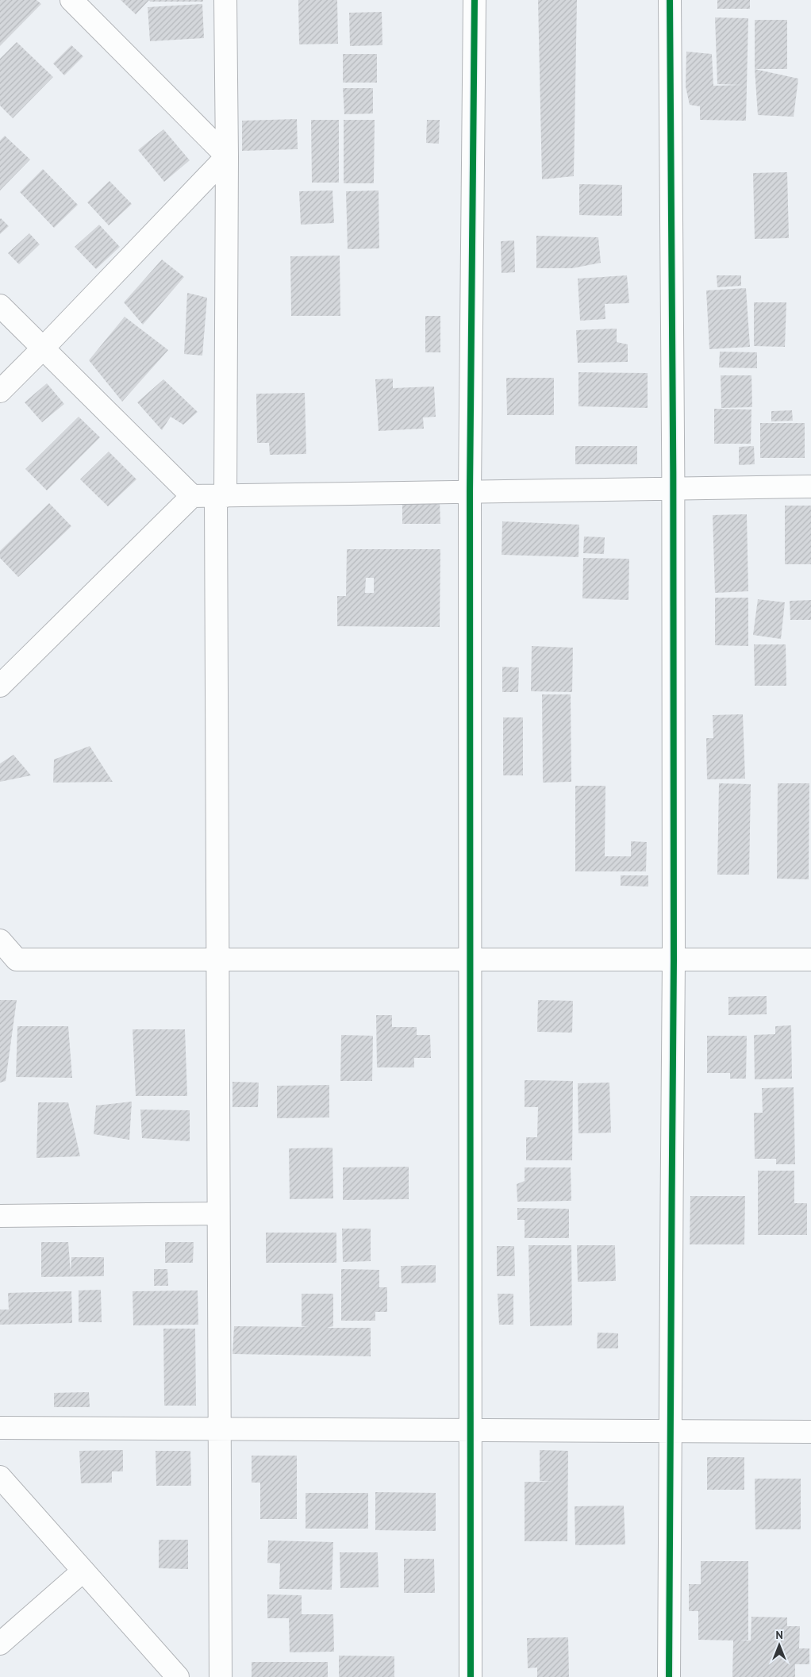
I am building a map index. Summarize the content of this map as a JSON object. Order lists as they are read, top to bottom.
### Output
{
  "north": "top"
}
